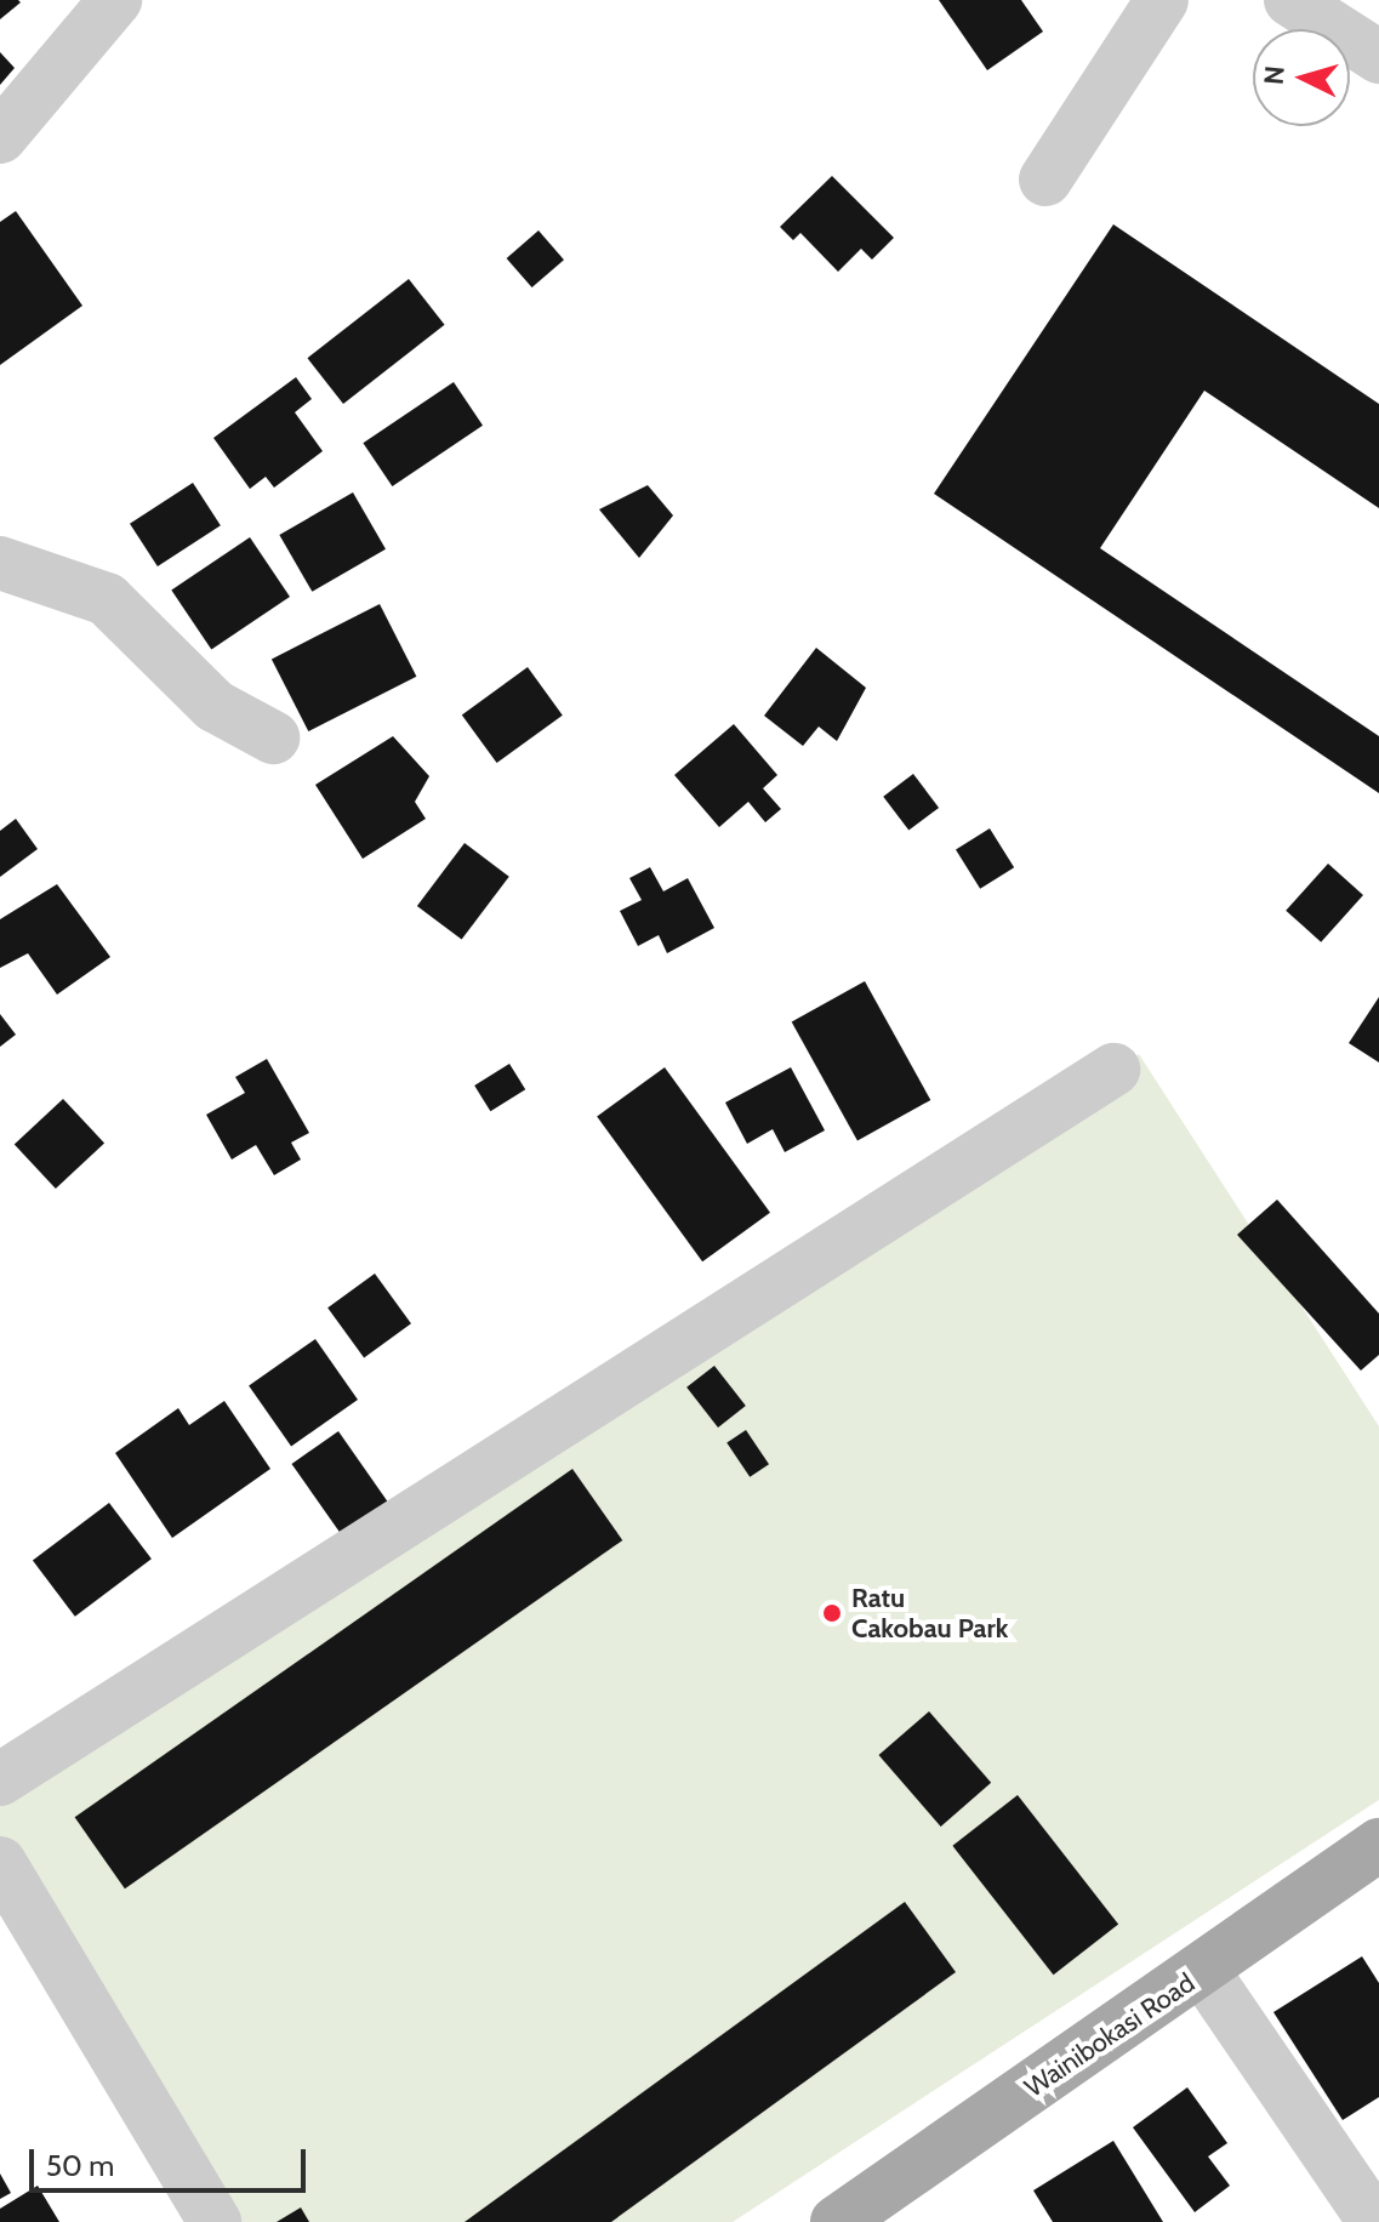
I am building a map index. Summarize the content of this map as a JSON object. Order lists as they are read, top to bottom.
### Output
{
  "streets": {
    "main road": ["Wainibokasi Road"]
  },
  "places": ["Ratu Cakobau Park"],
  "scale_bar": "50 m",
  "north": "left"
}
